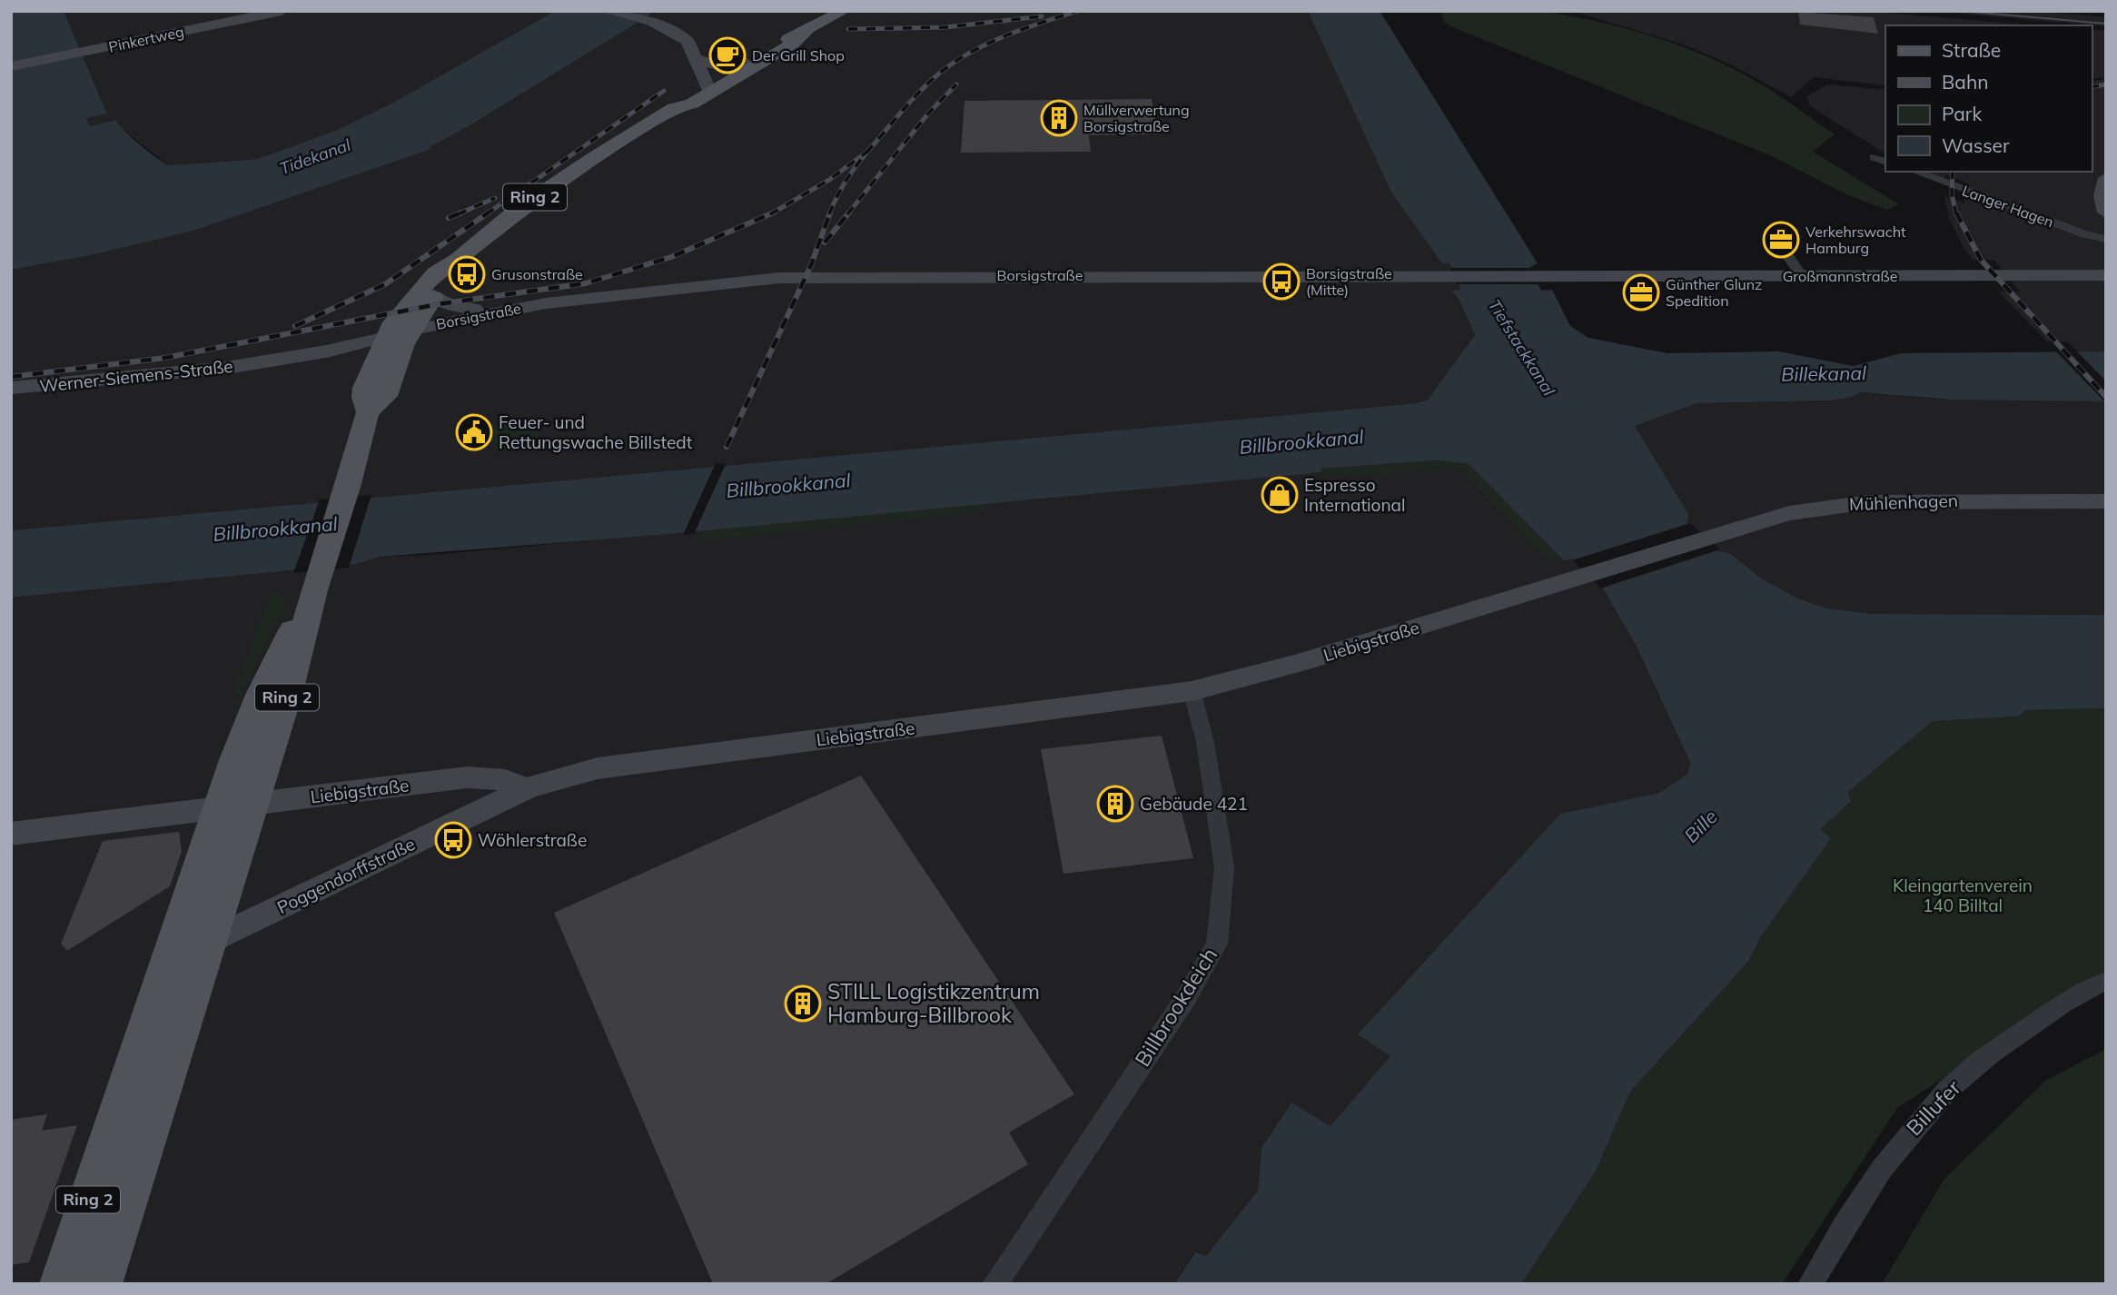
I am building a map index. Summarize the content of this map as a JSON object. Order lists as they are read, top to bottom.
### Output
{
  "streets": {
    "main road": ["Ring 2"],
    "street": [
      "Pinkertweg",
      "Langer Hagen",
      "Borsigstraße",
      "Großmannstraße",
      "Werner-Siemens-Straße",
      "Mühlenhagen",
      "Liebigstraße",
      "Poggendorffstraße",
      "Billbrookdeich",
      "Billufer"
    ]
  },
  "crossings": [
    ["Ring 2", "Borsigstraße"],
    ["Ring 2", "Werner-Siemens-Straße"],
    ["Ring 2", "Liebigstraße"],
    ["Ring 2", "Poggendorffstraße"],
    ["Borsigstraße", "Großmannstraße"],
    ["Borsigstraße", "Werner-Siemens-Straße"],
    ["Mühlenhagen", "Liebigstraße"],
    ["Liebigstraße", "Poggendorffstraße"],
    ["Liebigstraße", "Billbrookdeich"]
  ],
  "water": [
    "Tidekanal",
    "Tiefstackkanal",
    "Billekanal",
    "Billbrookkanal",
    "Bille"
  ],
  "parks": ["Kleingartenverein 140 Billtal"],
  "places": {
    "cafe": ["Der Grill Shop"],
    "building": ["Müllverwertung Borsigstraße", "Gebäude 421", "STILL Logistikzentrum Hamburg-Billbrook"],
    "office": ["Verkehrswacht Hamburg", "Günther Glunz Spedition"],
    "bus stop": ["Grusonstraße", "Borsigstraße (Mitte)", "Wöhlerstraße"],
    "public building": ["Feuer- und Rettungswache Billstedt"],
    "shop": ["Espresso International"]
  },
  "legend": [
    "Straße",
    "Bahn",
    "Park",
    "Wasser"
  ]
}
